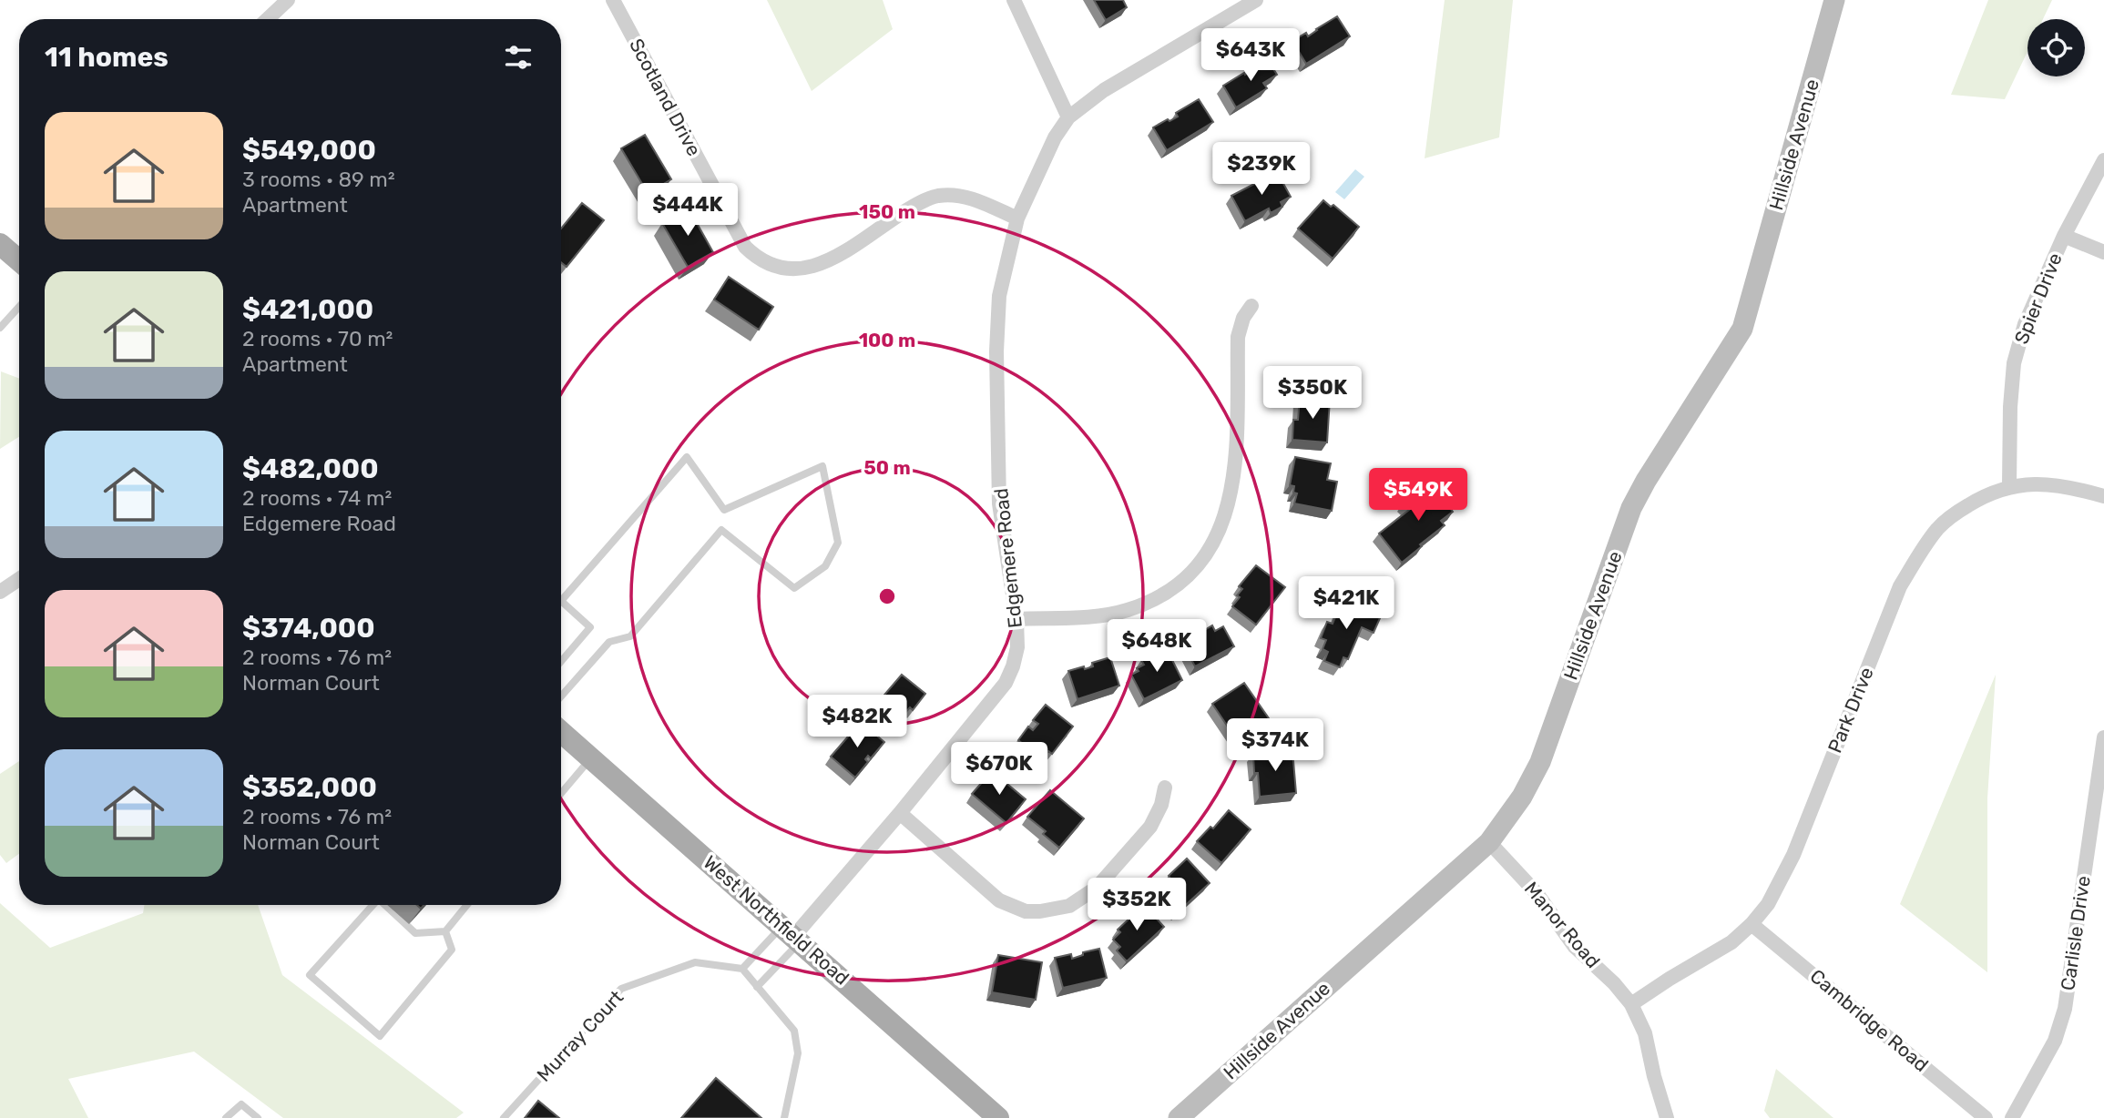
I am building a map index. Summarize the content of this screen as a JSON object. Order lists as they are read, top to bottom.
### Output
{
  "streets": {
    "main road": ["West Northfield Road"],
    "street": [
      "Scotland Drive",
      "Hillside Avenue",
      "Spier Drive",
      "Edgemere Road",
      "Park Drive",
      "Manor Road",
      "Carlisle Drive",
      "Cambridge Road"
    ],
    "lane": ["Murray Court"]
  },
  "crossings": [
    ["Scotland Drive", "Edgemere Road"],
    ["Hillside Avenue", "Manor Road"],
    ["Spier Drive", "Park Drive"],
    ["Edgemere Road", "West Northfield Road"],
    ["Park Drive", "Manor Road"],
    ["Park Drive", "Cambridge Road"]
  ],
  "page": {
    "heading": "11 homes",
    "price": [
      "$643K",
      "$239K",
      "$444K",
      "$350K",
      "$549K",
      "$421K",
      "$648K",
      "$482K",
      "$374K",
      "$670K",
      "$352K"
    ],
    "list": [
      {
        "name": "$549,000",
        "note": "3 rooms · 89 m² · Apartment"
      },
      {
        "name": "$421,000",
        "note": "2 rooms · 70 m² · Apartment"
      },
      {
        "name": "$482,000",
        "note": "2 rooms · 74 m² · Edgemere Road"
      },
      {
        "name": "$374,000",
        "note": "2 rooms · 76 m² · Norman Court"
      },
      {
        "name": "$352,000",
        "note": "2 rooms · 76 m² · Norman Court"
      }
    ]
  },
  "rings": ["150 m", "100 m", "50 m"]
}
